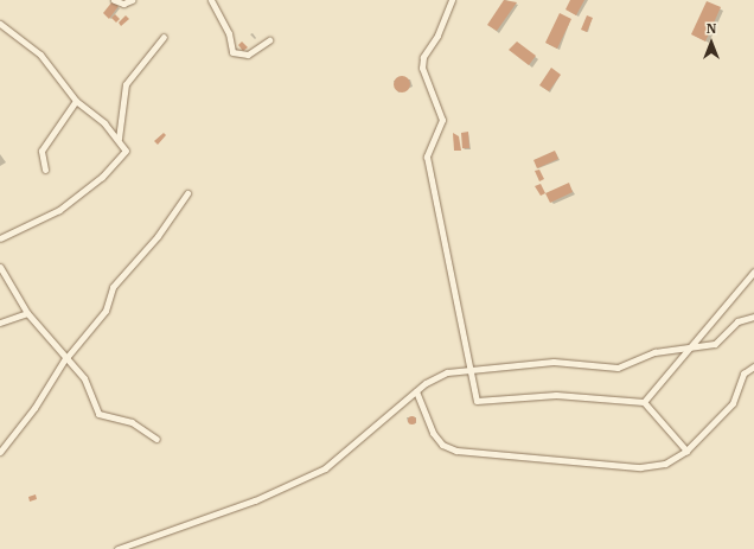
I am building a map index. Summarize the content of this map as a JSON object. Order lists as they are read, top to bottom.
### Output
{
  "north": "top"
}
